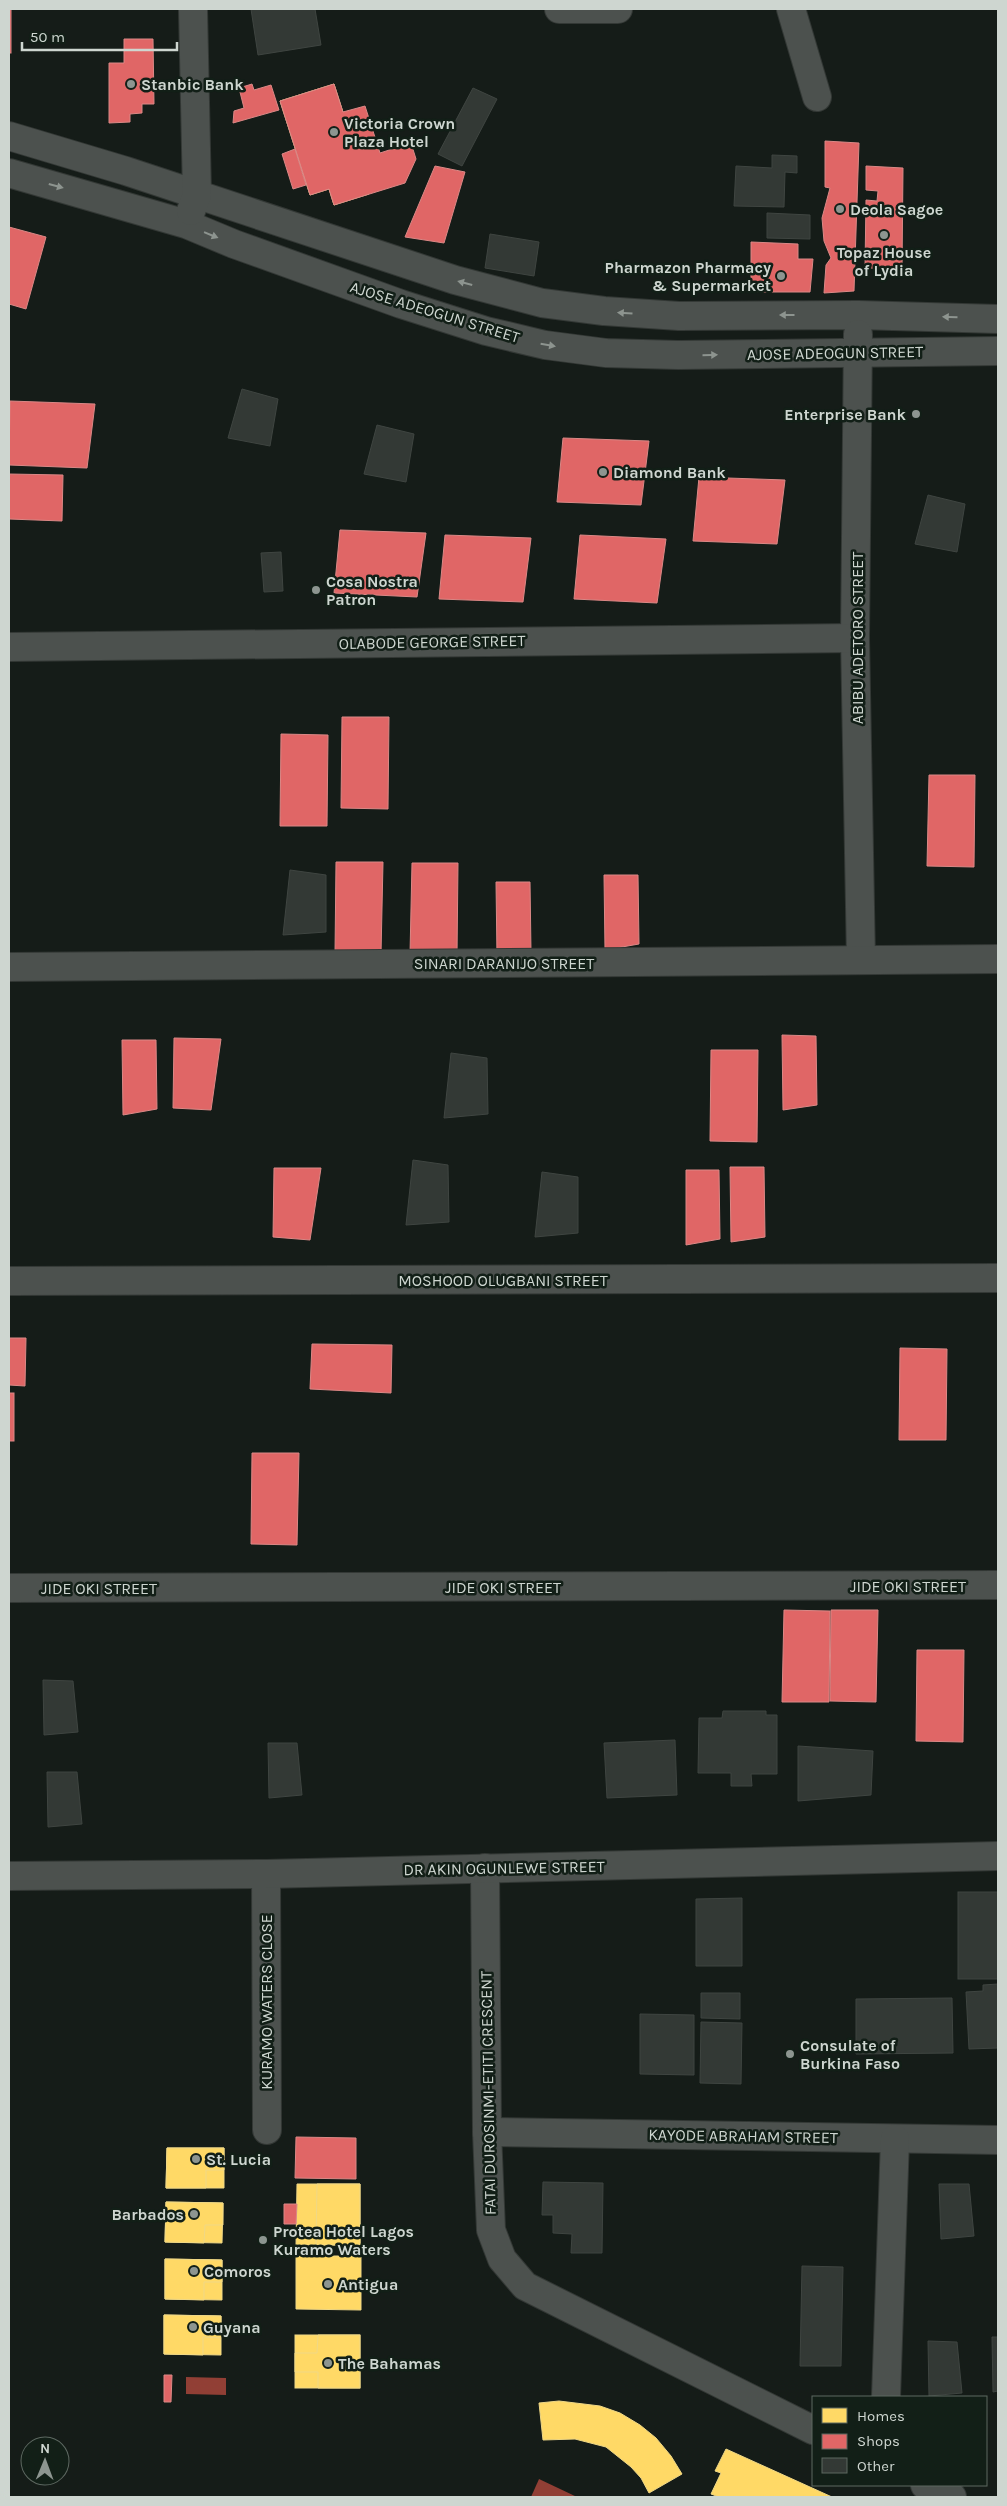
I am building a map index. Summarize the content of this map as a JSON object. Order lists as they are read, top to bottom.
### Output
{
  "streets": {
    "street": [
      "AJOSE ADEOGUN STREET",
      "ABIBU ADETORO STREET",
      "OLABODE GEORGE STREET",
      "SINARI DARANIJO STREET",
      "MOSHOOD OLUGBANI STREET",
      "JIDE OKI STREET",
      "DR AKIN OGUNLEWE STREET",
      "KURAMO WATERS CLOSE",
      "FATAI DUROSINMI-ETITI CRESCENT",
      "KAYODE ABRAHAM STREET"
    ]
  },
  "crossings": [
    ["AJOSE ADEOGUN STREET", "ABIBU ADETORO STREET"],
    ["ABIBU ADETORO STREET", "OLABODE GEORGE STREET"],
    ["ABIBU ADETORO STREET", "SINARI DARANIJO STREET"],
    ["DR AKIN OGUNLEWE STREET", "KURAMO WATERS CLOSE"],
    ["DR AKIN OGUNLEWE STREET", "FATAI DUROSINMI-ETITI CRESCENT"],
    ["FATAI DUROSINMI-ETITI CRESCENT", "KAYODE ABRAHAM STREET"]
  ],
  "places": [
    "Stanbic Bank",
    "Victoria Crown Plaza Hotel",
    "Deola Sagoe",
    "Topaz House of Lydia",
    "Pharmazon Pharmacy & Supermarket",
    "Enterprise Bank",
    "Diamond Bank",
    "Cosa Nostra Patron",
    "Consulate of Burkina Faso",
    "St. Lucia",
    "Barbados",
    "Protea Hotel Lagos Kuramo Waters",
    "Comoros",
    "Antigua",
    "Guyana",
    "The Bahamas"
  ],
  "legend": ["Homes", "Shops", "Other"],
  "scale_bar": "50 m",
  "north": "top"
}
